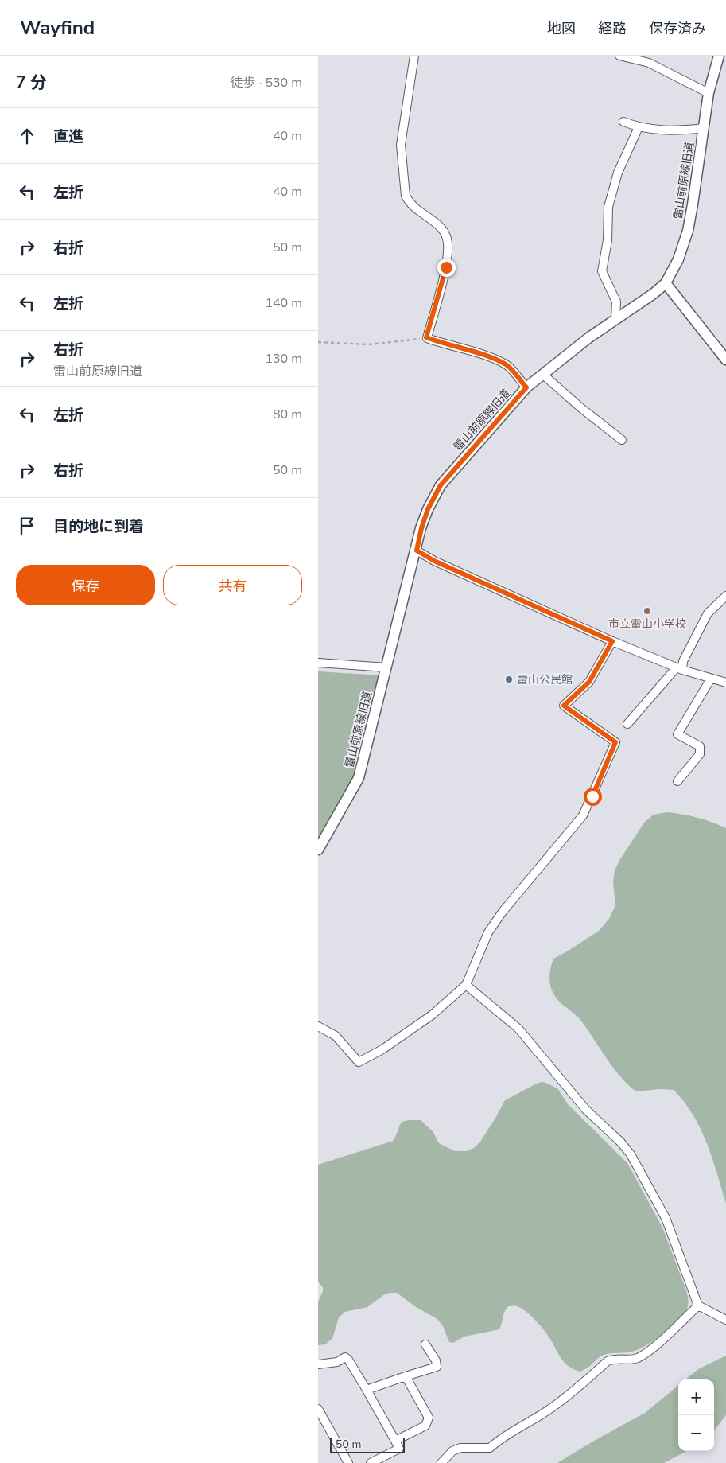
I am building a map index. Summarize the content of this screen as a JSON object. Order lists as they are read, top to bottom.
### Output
{
  "streets": {
    "street": ["雷山前原線旧道"]
  },
  "places": ["市立雷山小学校", "雷山公民館"],
  "scale_bar": "50 m",
  "page": {
    "header": "Wayfind",
    "nav": ["地図", "経路", "保存済み"],
    "heading": ["7 分", "徒歩 · 530 m"],
    "list": [
      ["直進", "40 m"],
      ["左折", "40 m"],
      ["右折", "50 m"],
      ["左折", "140 m"],
      ["右折", "雷山前原線旧道", "130 m"],
      ["左折", "80 m"],
      ["右折", "50 m"],
      "目的地に到着"
    ],
    "buttons": ["保存", "共有"],
    "map_buttons": ["+", "−"],
    "scale": "50 m"
  }
}
